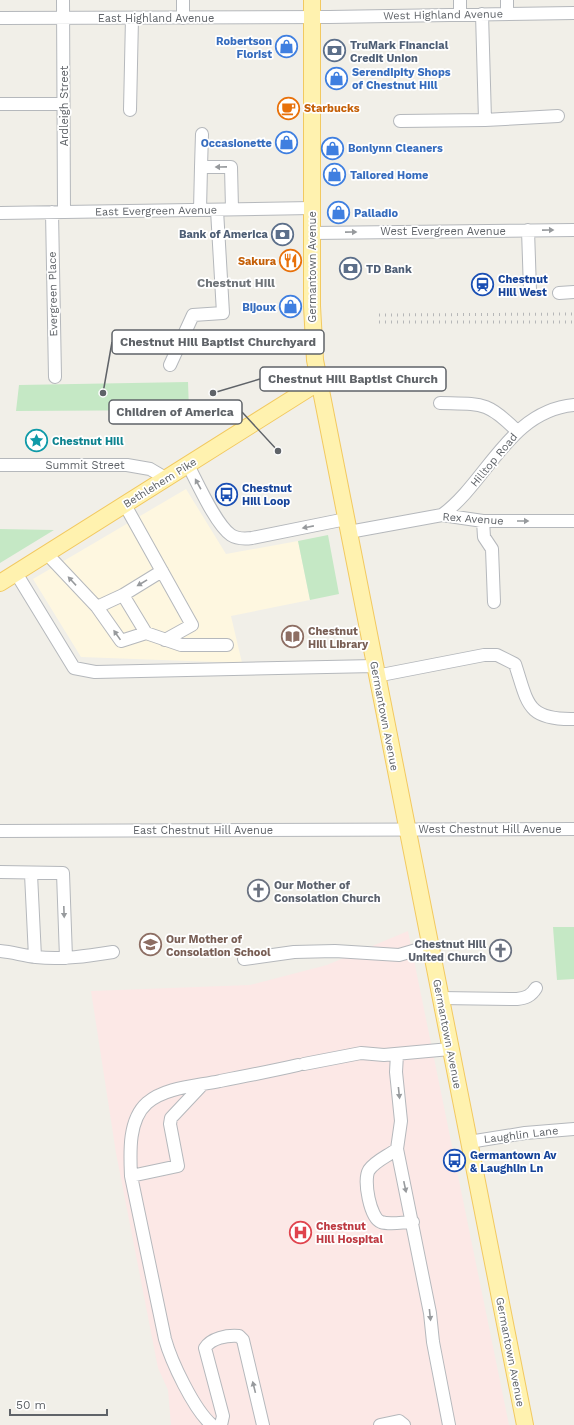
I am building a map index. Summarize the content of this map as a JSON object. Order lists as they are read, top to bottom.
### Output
{
  "streets": {
    "main road": ["Germantown Avenue", "Bethlehem Pike"],
    "street": [
      "West Highland Avenue",
      "East Highland Avenue",
      "Ardleigh Street",
      "East Evergreen Avenue",
      "West Evergreen Avenue",
      "Evergreen Place",
      "Hilltop Road",
      "Summit Street",
      "Rex Avenue",
      "West Chestnut Hill Avenue",
      "East Chestnut Hill Avenue",
      "Laughlin Lane"
    ]
  },
  "crossings": [
    ["West Highland Avenue", "East Highland Avenue"],
    ["West Highland Avenue", "Germantown Avenue"],
    ["East Highland Avenue", "Ardleigh Street"],
    ["East Highland Avenue", "Germantown Avenue"],
    ["Ardleigh Street", "East Evergreen Avenue"],
    ["Ardleigh Street", "Evergreen Place"],
    ["East Evergreen Avenue", "Germantown Avenue"],
    ["East Evergreen Avenue", "Evergreen Place"],
    ["West Evergreen Avenue", "Germantown Avenue"],
    ["Germantown Avenue", "Bethlehem Pike"],
    ["Germantown Avenue", "Rex Avenue"],
    ["Germantown Avenue", "West Chestnut Hill Avenue"],
    ["Germantown Avenue", "East Chestnut Hill Avenue"],
    ["Germantown Avenue", "Laughlin Lane"],
    ["Hilltop Road", "Rex Avenue"],
    ["Summit Street", "Bethlehem Pike"],
    ["West Chestnut Hill Avenue", "East Chestnut Hill Avenue"]
  ],
  "one_way": ["West Evergreen Avenue", "Rex Avenue"],
  "districts": ["Chestnut Hill"],
  "places": {
    "shop": [
      "Robertson Florist",
      "Serendipity Shops of Chestnut Hill",
      "Occasionette",
      "Bonlynn Cleaners",
      "Tailored Home",
      "Palladio",
      "Bijoux"
    ],
    "bank": ["TruMark Financial Credit Union", "Bank of America", "TD Bank"],
    "cafe": ["Starbucks"],
    "restaurant": ["Sakura"],
    "station": ["Chestnut Hill West"],
    "other": ["Chestnut Hill Baptist Churchyard", "Chestnut Hill Baptist Church", "Children of America"],
    "place": ["Chestnut Hill"],
    "bus stop": ["Chestnut Hill Loop", "Germantown Av & Laughlin Ln"],
    "library": ["Chestnut Hill Library"],
    "church": ["Our Mother of Consolation Church", "Chestnut Hill United Church"],
    "school or university": ["Our Mother of Consolation School"],
    "hospital": ["Chestnut Hill Hospital"]
  },
  "scale_bar": "50 m"
}
